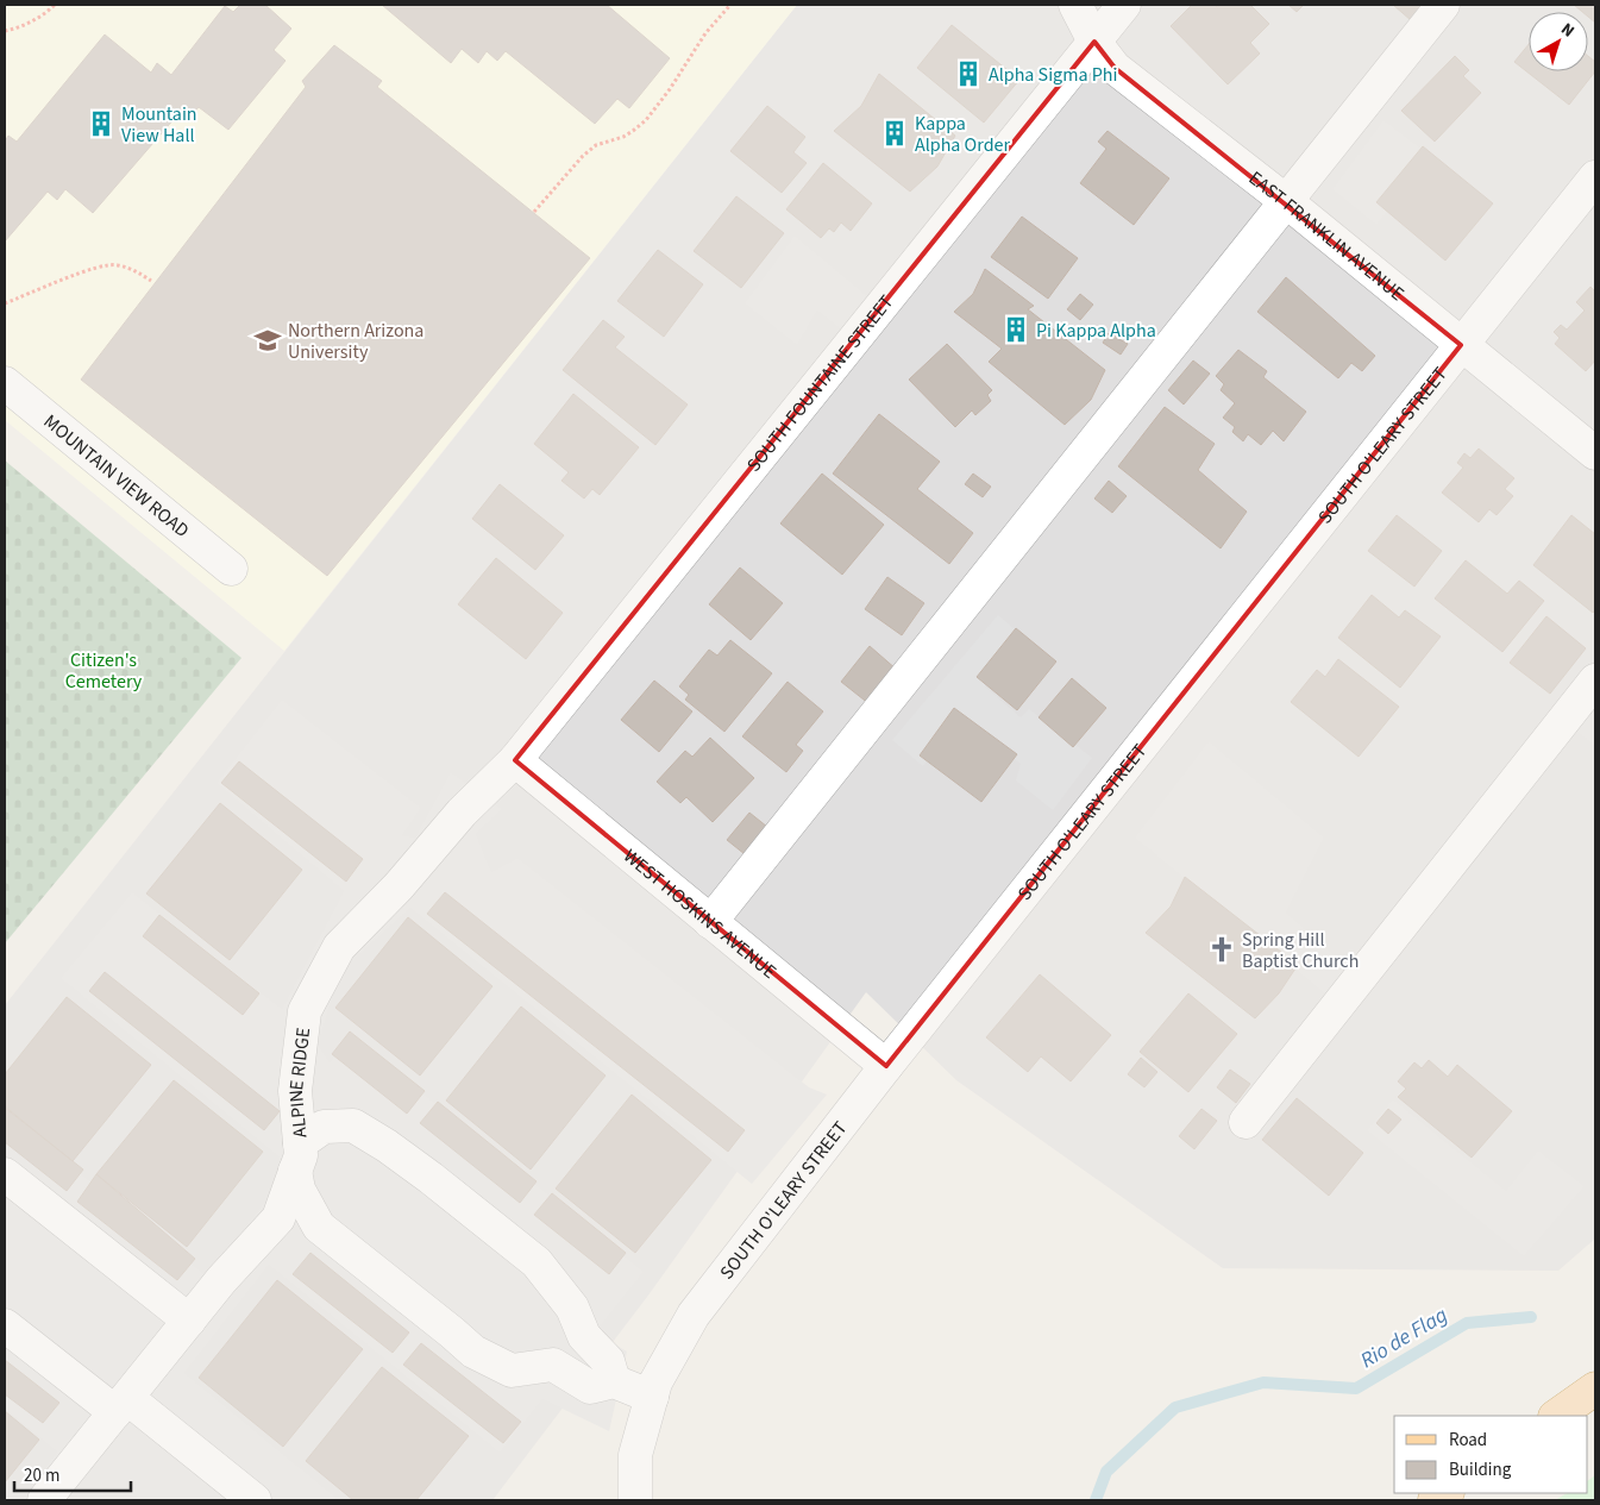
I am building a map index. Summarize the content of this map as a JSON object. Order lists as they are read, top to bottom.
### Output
{
  "streets": {
    "street": [
      "EAST FRANKLIN AVENUE",
      "SOUTH FOUNTAINE STREET",
      "SOUTH O'LEARY STREET",
      "MOUNTAIN VIEW ROAD",
      "WEST HOSKINS AVENUE",
      "ALPINE RIDGE"
    ]
  },
  "crossings": [
    ["EAST FRANKLIN AVENUE", "SOUTH FOUNTAINE STREET"],
    ["EAST FRANKLIN AVENUE", "SOUTH O'LEARY STREET"],
    ["SOUTH FOUNTAINE STREET", "WEST HOSKINS AVENUE"],
    ["SOUTH FOUNTAINE STREET", "ALPINE RIDGE"],
    ["SOUTH O'LEARY STREET", "WEST HOSKINS AVENUE"],
    ["WEST HOSKINS AVENUE", "ALPINE RIDGE"]
  ],
  "water": ["Rio de Flag"],
  "parks": ["Citizen's Cemetery"],
  "places": {
    "building": [
      "Alpha Sigma Phi",
      "Mountain View Hall",
      "Kappa Alpha Order",
      "Pi Kappa Alpha"
    ],
    "school or university": ["Northern Arizona University"],
    "church": ["Spring Hill Baptist Church"]
  },
  "legend": ["Road", "Building"],
  "scale_bar": "20 m",
  "north": "top right"
}
